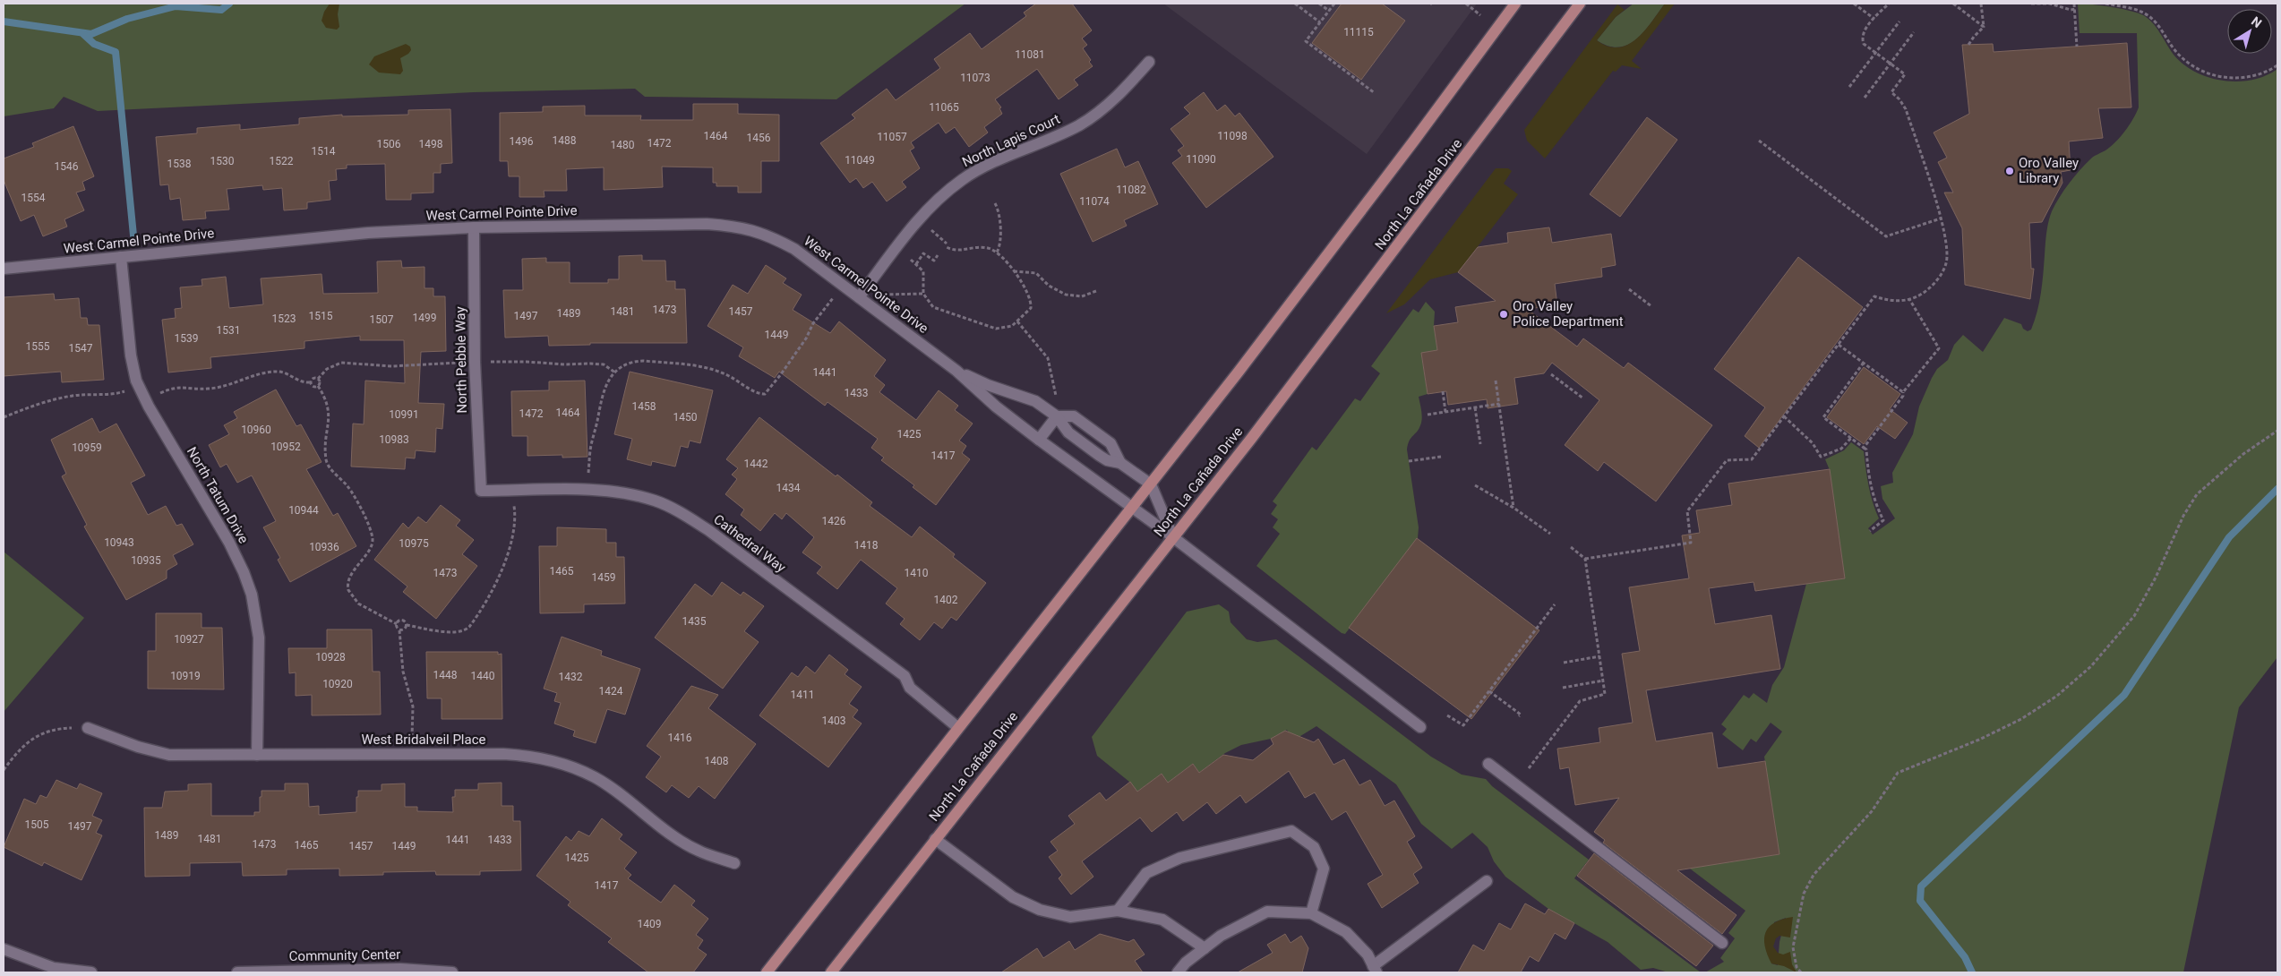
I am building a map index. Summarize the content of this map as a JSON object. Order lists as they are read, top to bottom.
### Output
{
  "streets": {
    "main road": ["North La Cañada Drive"],
    "street": [
      "North Lapis Court",
      "West Carmel Pointe Drive",
      "North Pebble Way",
      "North Tatum Drive",
      "Cathedral Way",
      "West Bridalveil Place",
      "Community Center"
    ]
  },
  "crossings": [
    ["North Lapis Court", "West Carmel Pointe Drive"],
    ["North La Cañada Drive", "West Carmel Pointe Drive"],
    ["West Carmel Pointe Drive", "North Pebble Way"],
    ["West Carmel Pointe Drive", "North Tatum Drive"],
    ["North Pebble Way", "Cathedral Way"],
    ["North Tatum Drive", "West Bridalveil Place"]
  ],
  "places": ["Oro Valley Library", "Oro Valley Police Department"],
  "house_numbers": [
    "11115",
    "11081",
    "11073",
    "11065",
    "1464",
    "11098",
    "11057",
    "1456",
    "1488",
    "1496",
    "1472",
    "1506",
    "1498",
    "1480",
    "1514",
    "11090",
    "11049",
    "1530",
    "1522",
    "1538",
    "1546",
    "11082",
    "1554",
    "11074",
    "1473",
    "1481",
    "1457",
    "1489",
    "1515",
    "1497",
    "1499",
    "1523",
    "1507",
    "1531",
    "1449",
    "1539",
    "1555",
    "1547",
    "1441",
    "1433",
    "1458",
    "1464",
    "1472",
    "10991",
    "1450",
    "10960",
    "1425",
    "10983",
    "10952",
    "10959",
    "1417",
    "1442",
    "1434",
    "10944",
    "1426",
    "10943",
    "10975",
    "1418",
    "10936",
    "10935",
    "1465",
    "1473",
    "1410",
    "1459",
    "1402",
    "1435",
    "10927",
    "10928",
    "1448",
    "10919",
    "1440",
    "1432",
    "10920",
    "1424",
    "1411",
    "1403",
    "1416",
    "1408",
    "1505",
    "1497",
    "1489",
    "1481",
    "1441",
    "1433",
    "1473",
    "1465",
    "1457",
    "1449",
    "1425",
    "1417",
    "1409"
  ],
  "north": "top right"
}
